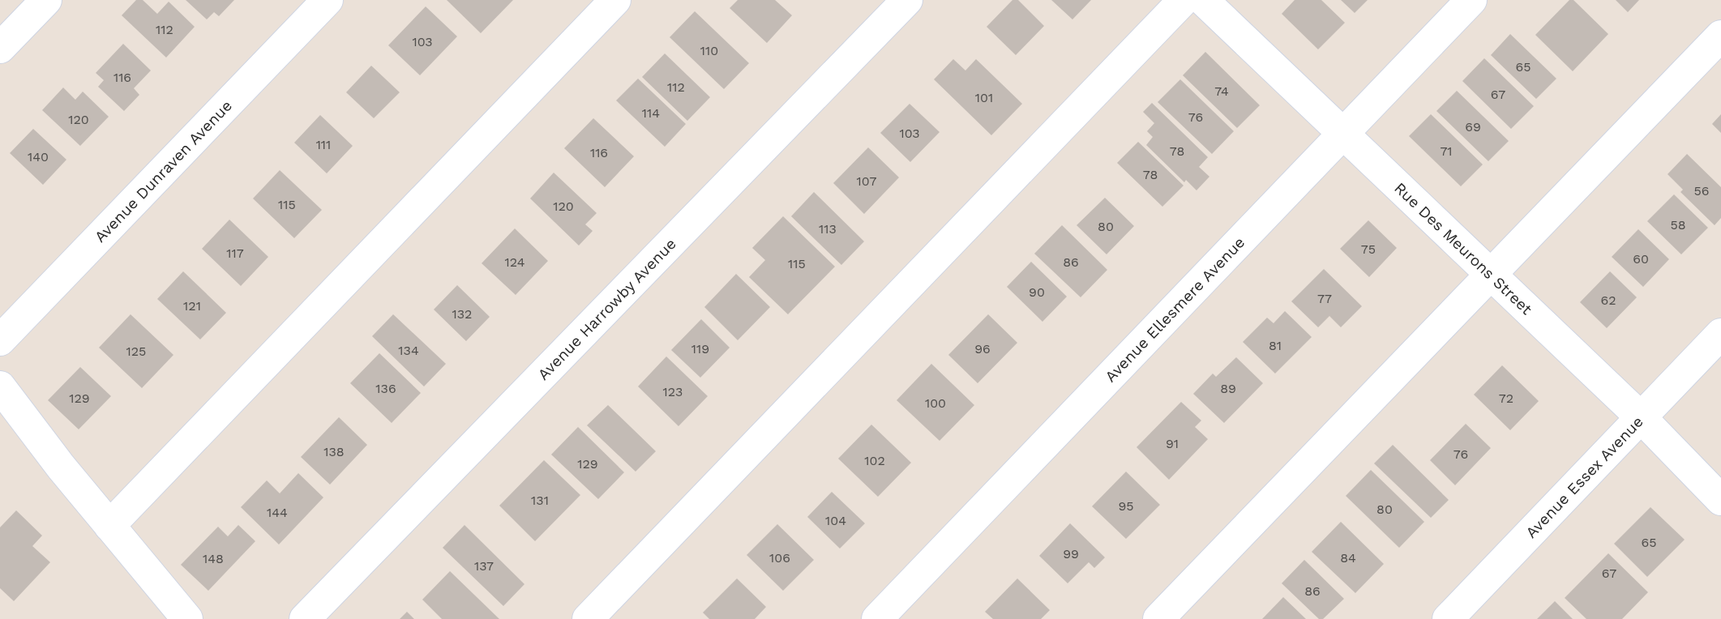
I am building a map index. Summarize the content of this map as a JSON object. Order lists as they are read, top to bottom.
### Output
{
  "streets": {
    "street": [
      "Avenue Dunraven Avenue",
      "Rue Des Meurons Street",
      "Avenue Harrowby Avenue",
      "Avenue Ellesmere Avenue",
      "Avenue Essex Avenue"
    ]
  },
  "crossings": [
    ["Rue Des Meurons Street", "Avenue Ellesmere Avenue"],
    ["Rue Des Meurons Street", "Avenue Essex Avenue"]
  ],
  "house_numbers": [
    "112",
    "103",
    "110",
    "65",
    "116",
    "112",
    "74",
    "67",
    "101",
    "114",
    "76",
    "120",
    "69",
    "103",
    "111",
    "78",
    "71",
    "116",
    "140",
    "78",
    "107",
    "56",
    "115",
    "120",
    "58",
    "80",
    "113",
    "75",
    "117",
    "60",
    "124",
    "86",
    "115",
    "90",
    "77",
    "62",
    "121",
    "132",
    "81",
    "119",
    "96",
    "134",
    "125",
    "136",
    "89",
    "123",
    "129",
    "72",
    "100",
    "91",
    "138",
    "76",
    "102",
    "129",
    "131",
    "95",
    "80",
    "144",
    "104",
    "65",
    "99",
    "106",
    "84",
    "148",
    "137",
    "67",
    "86"
  ]
}
